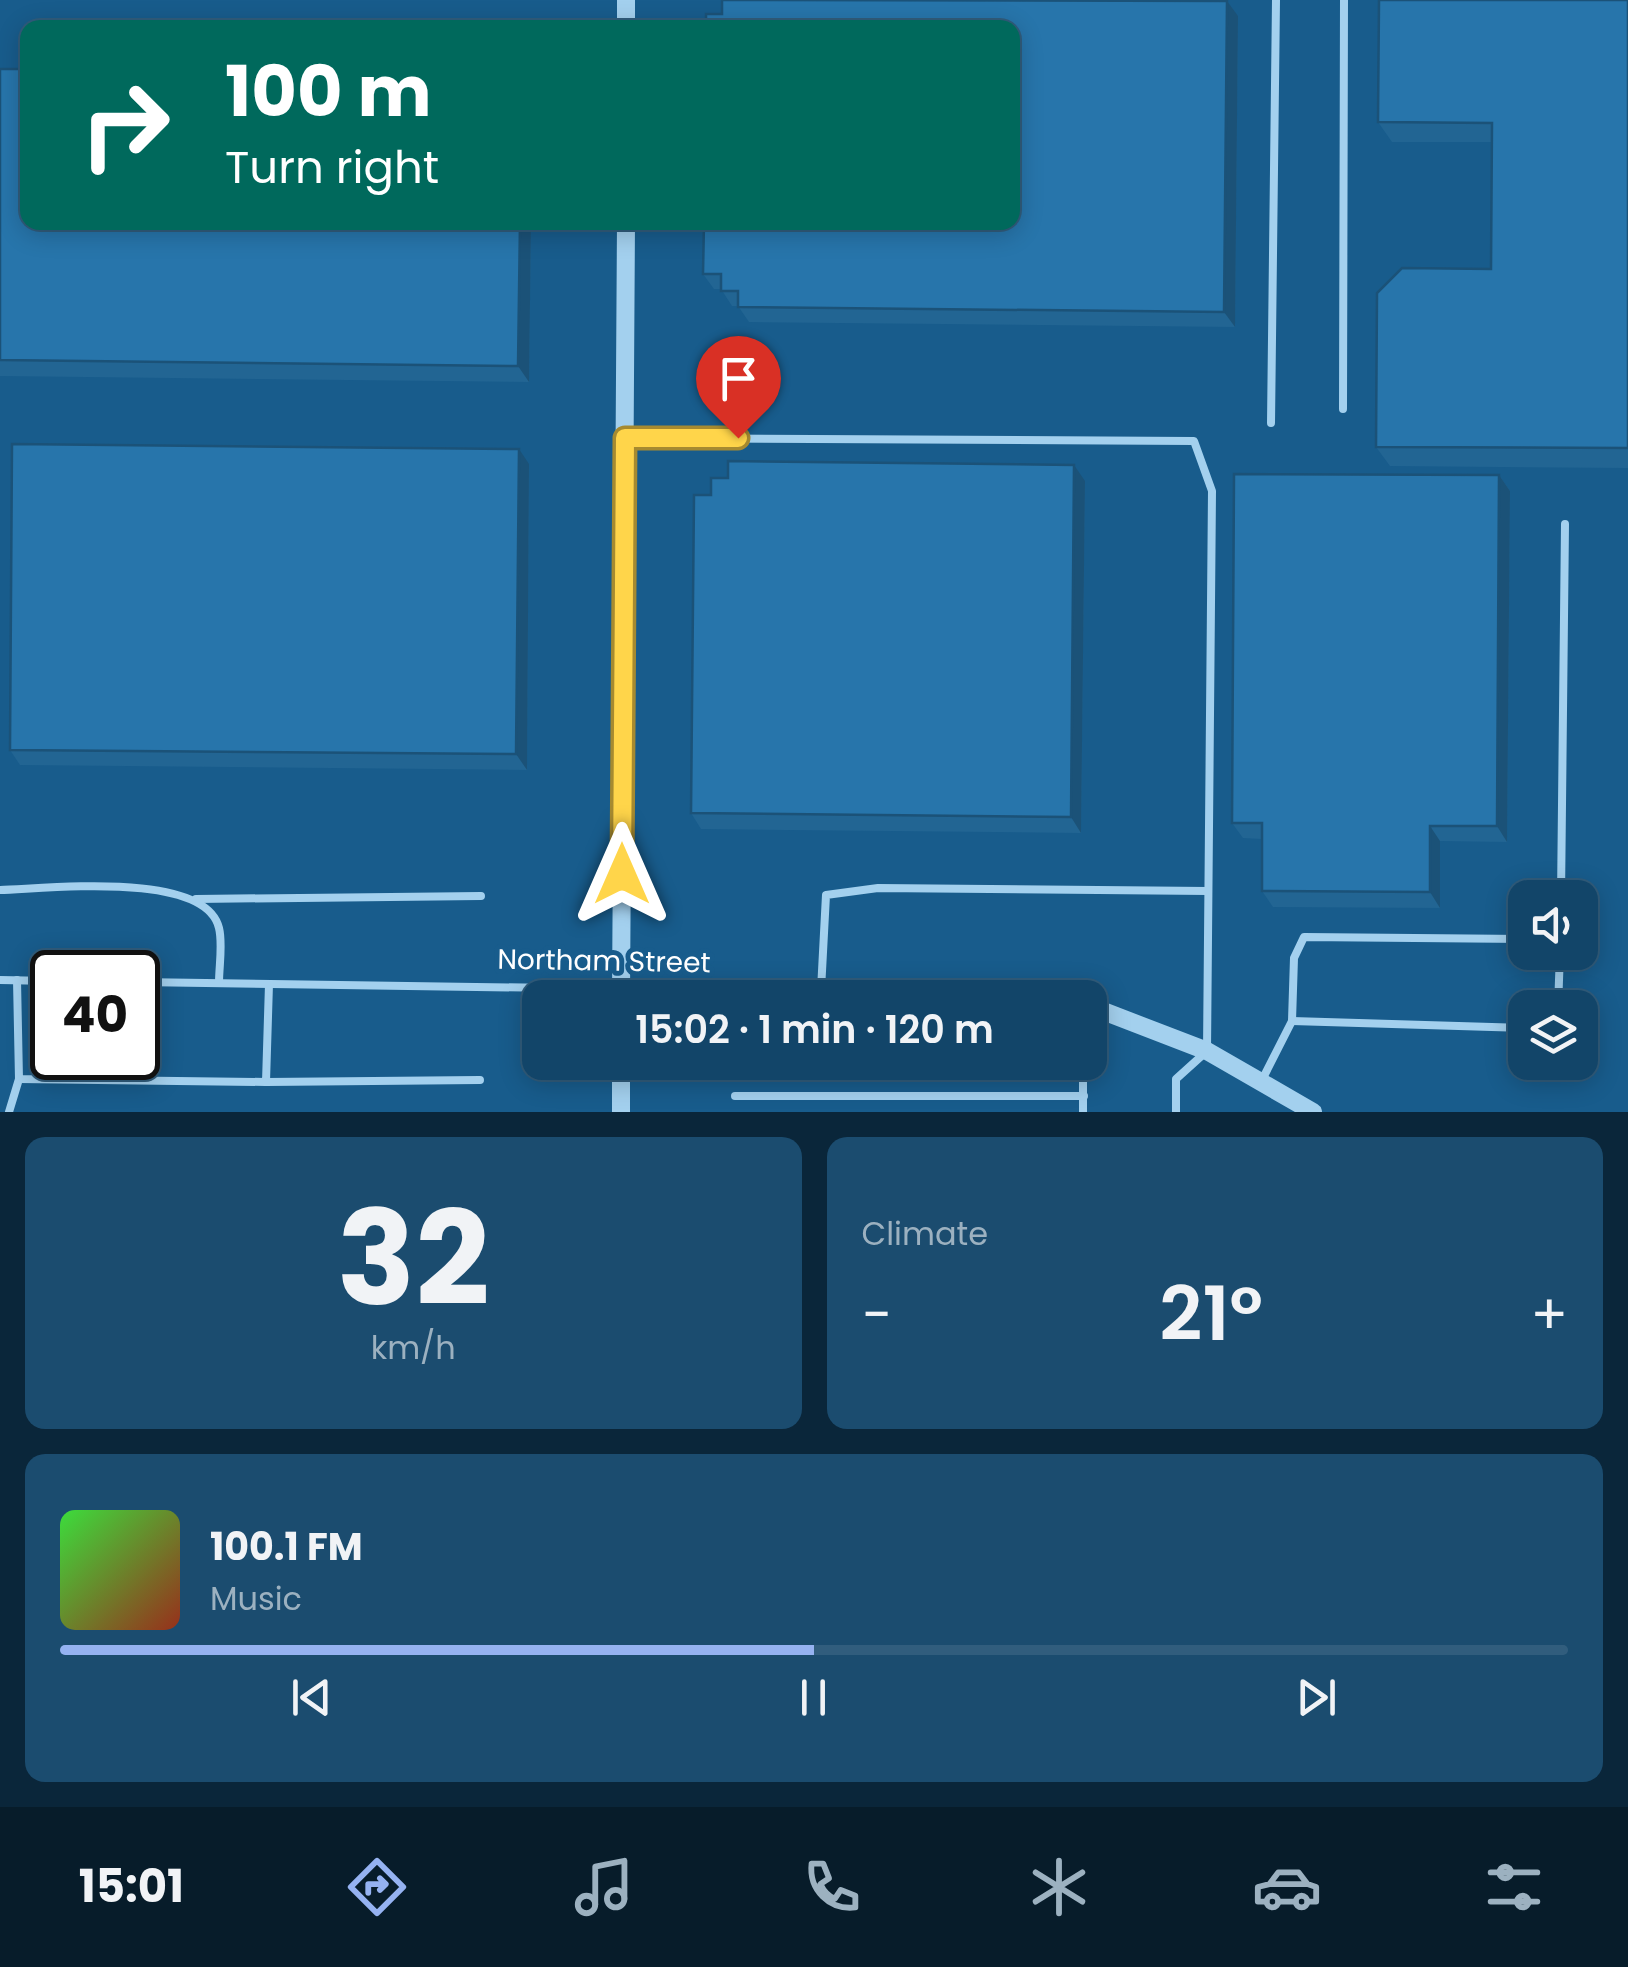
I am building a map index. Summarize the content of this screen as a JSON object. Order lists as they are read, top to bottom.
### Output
{
  "streets": {
    "lane": ["Northam Street"]
  },
  "page": {
    "turn": ["100 m", "Turn right"],
    "limit": "40",
    "trip": "15:02 · 1 min · 120 m",
    "tile": [
      ["32", "km/h"],
      "Climate"
    ],
    "heat": ["−", "21°", "+"],
    "song": ["100.1 FM", "Music"],
    "tabs": "15:01"
  }
}
